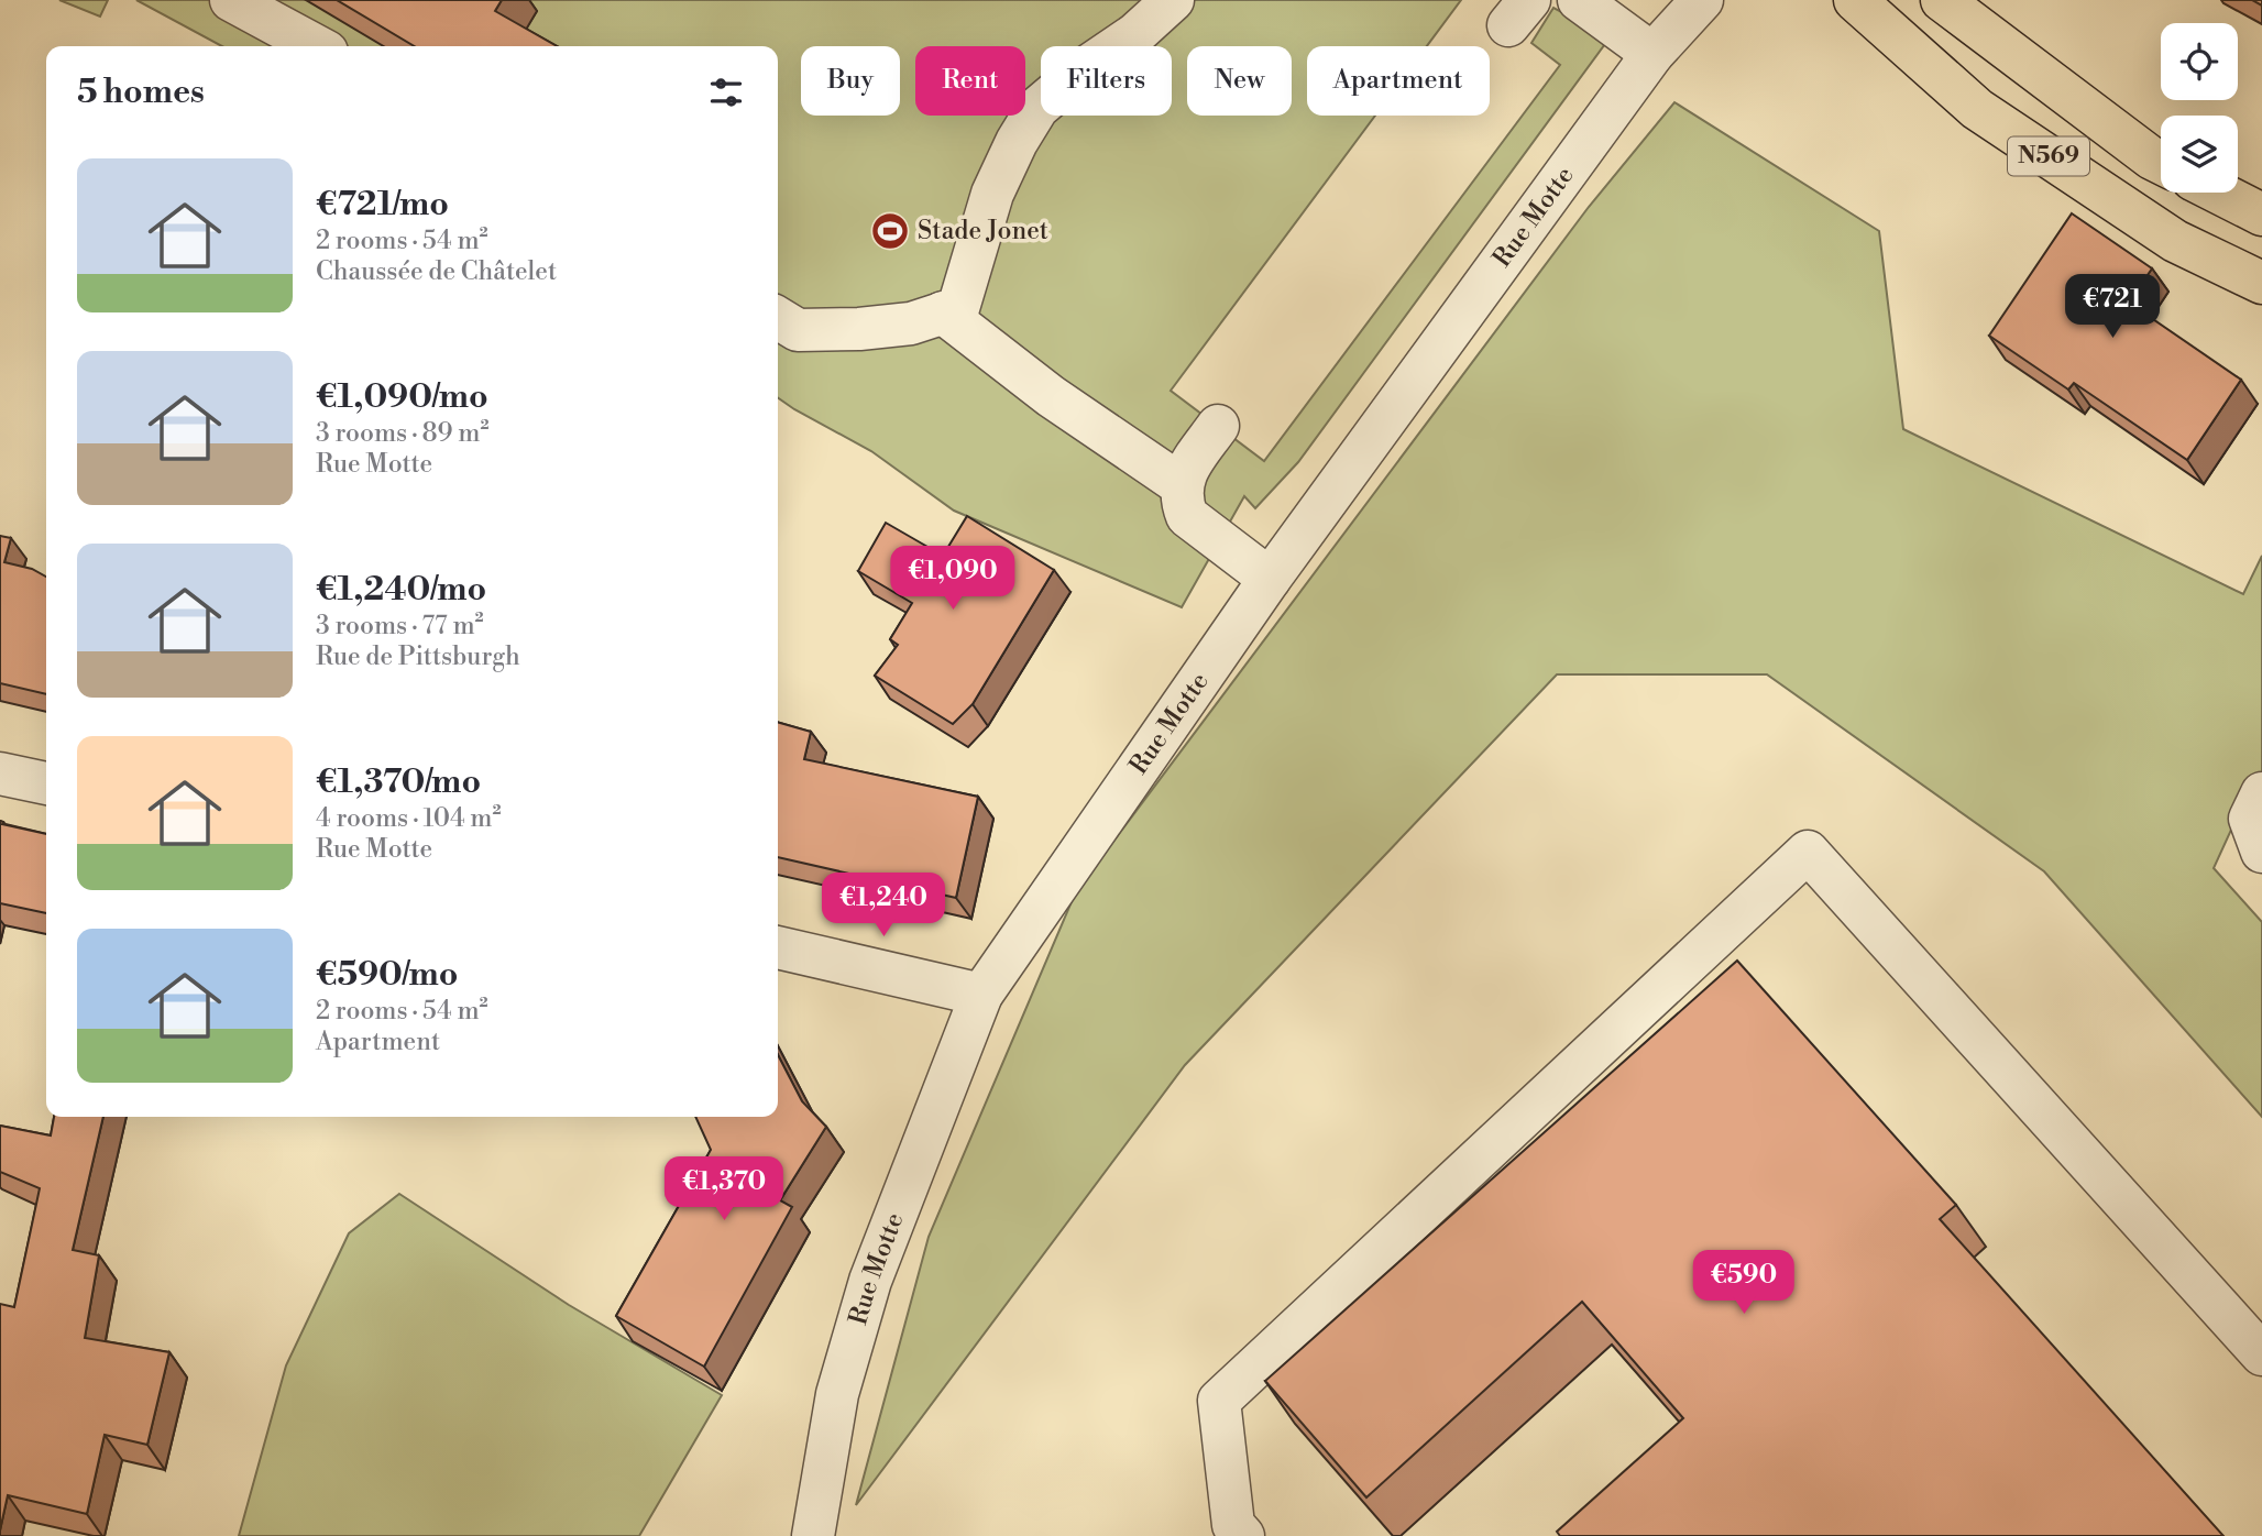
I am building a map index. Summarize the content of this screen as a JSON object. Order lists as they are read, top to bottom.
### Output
{
  "streets": {
    "main road": ["N569"],
    "street": ["Rue Motte"]
  },
  "places": {
    "sports": ["Stade Jonet"]
  },
  "page": {
    "chip": [
      "Buy",
      "Rent",
      "Filters",
      "New",
      "Apartment"
    ],
    "heading": "5 homes",
    "list": [
      {
        "name": "€721/mo",
        "note": "2 rooms · 54 m² · Chaussée de Châtelet"
      },
      {
        "name": "€1,090/mo",
        "note": "3 rooms · 89 m² · Rue Motte"
      },
      {
        "name": "€1,240/mo",
        "note": "3 rooms · 77 m² · Rue de Pittsburgh"
      },
      {
        "name": "€1,370/mo",
        "note": "4 rooms · 104 m² · Rue Motte"
      },
      {
        "name": "€590/mo",
        "note": "2 rooms · 54 m² · Apartment"
      }
    ],
    "price": [
      "€721",
      "€1,090",
      "€1,240",
      "€1,370",
      "€590"
    ]
  }
}
